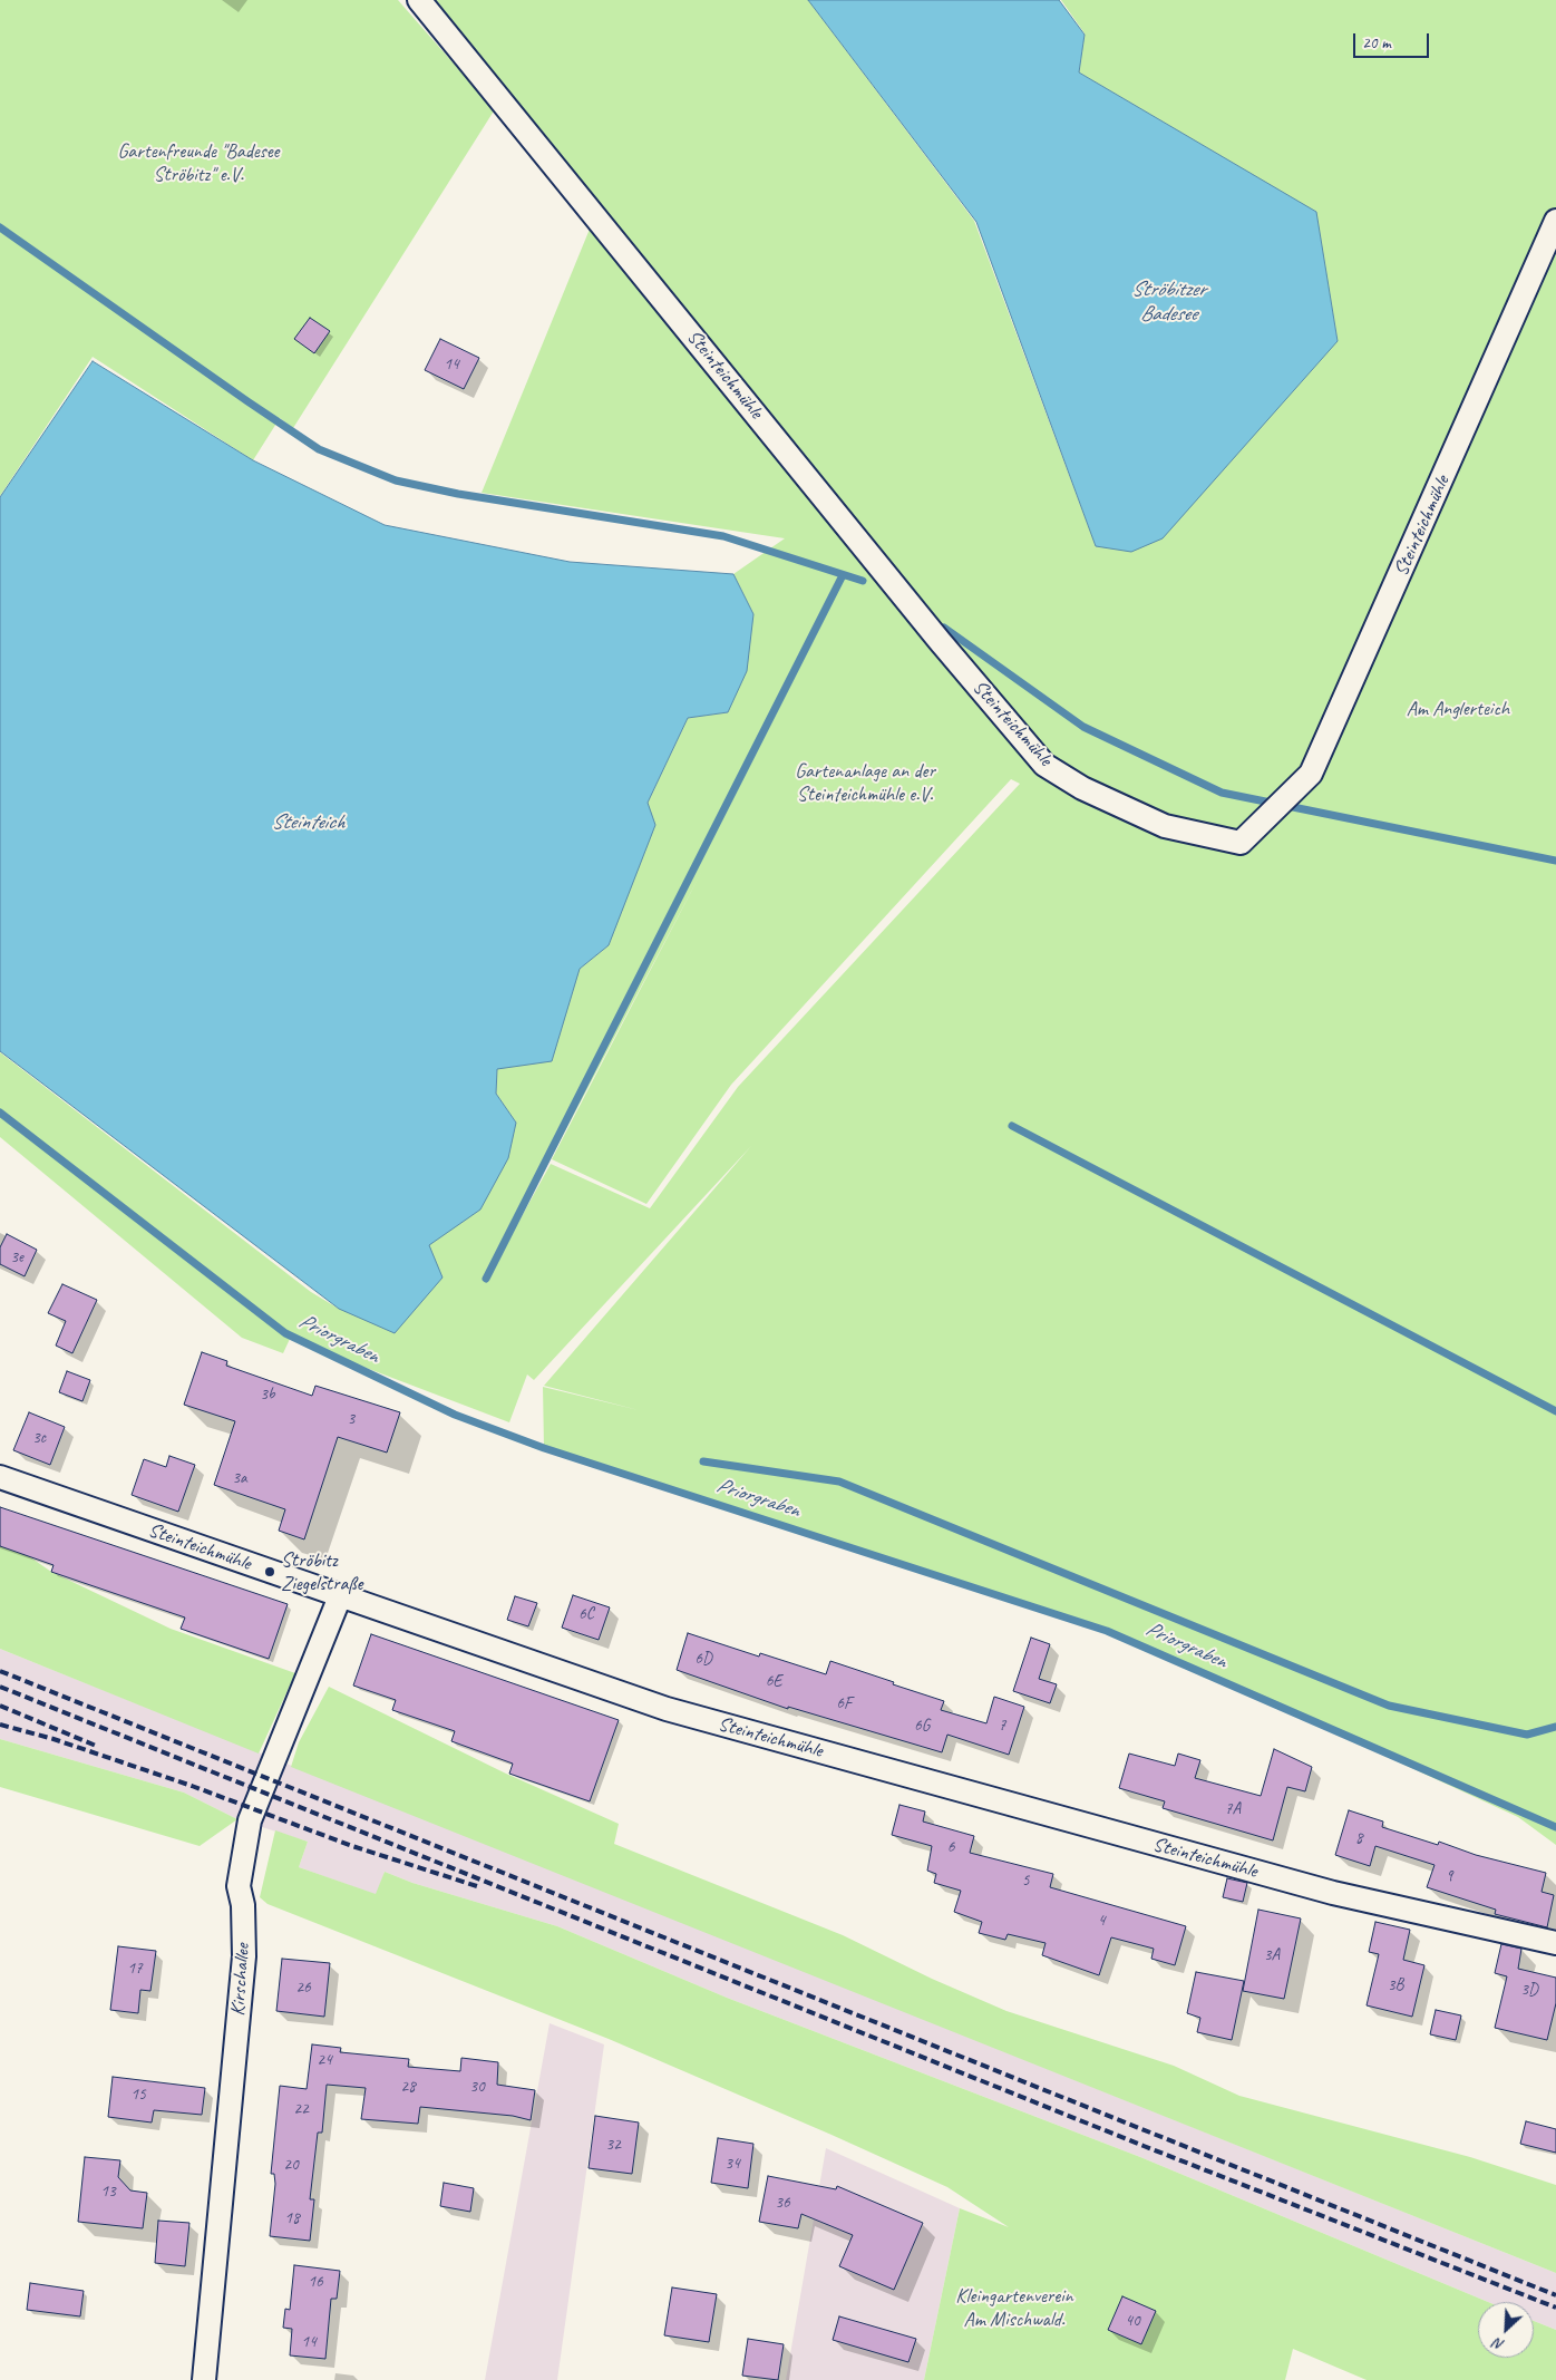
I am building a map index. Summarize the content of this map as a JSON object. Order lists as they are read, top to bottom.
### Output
{
  "streets": {
    "street": ["Steinteichmühle", "Kirschallee"]
  },
  "crossings": [
    ["Steinteichmühle", "Kirschallee"]
  ],
  "water": ["Ströbitzer Badesee", "Steinteich", "Priorgraben"],
  "parks": [
    "Gartenfreunde \"Badesee Ströbitz\" e.V.",
    "Am Anglerteich",
    "Gartenanlage an der Steinteichmühle e.V.",
    "Kleingartenverein Am Mischwald."
  ],
  "places": ["Ströbitz Ziegelstraße"],
  "house_numbers": [
    "14",
    "3e",
    "3b",
    "3",
    "3c",
    "3a",
    "6C",
    "6D",
    "6E",
    "6F",
    "6G",
    "7",
    "7A",
    "8",
    "6",
    "9",
    "5",
    "4",
    "3A",
    "17",
    "3B",
    "26",
    "3D",
    "24",
    "28",
    "30",
    "15",
    "22",
    "32",
    "34",
    "20",
    "13",
    "36",
    "18",
    "16",
    "40",
    "14"
  ],
  "scale_bar": "20 m",
  "north": "bottom left"
}
